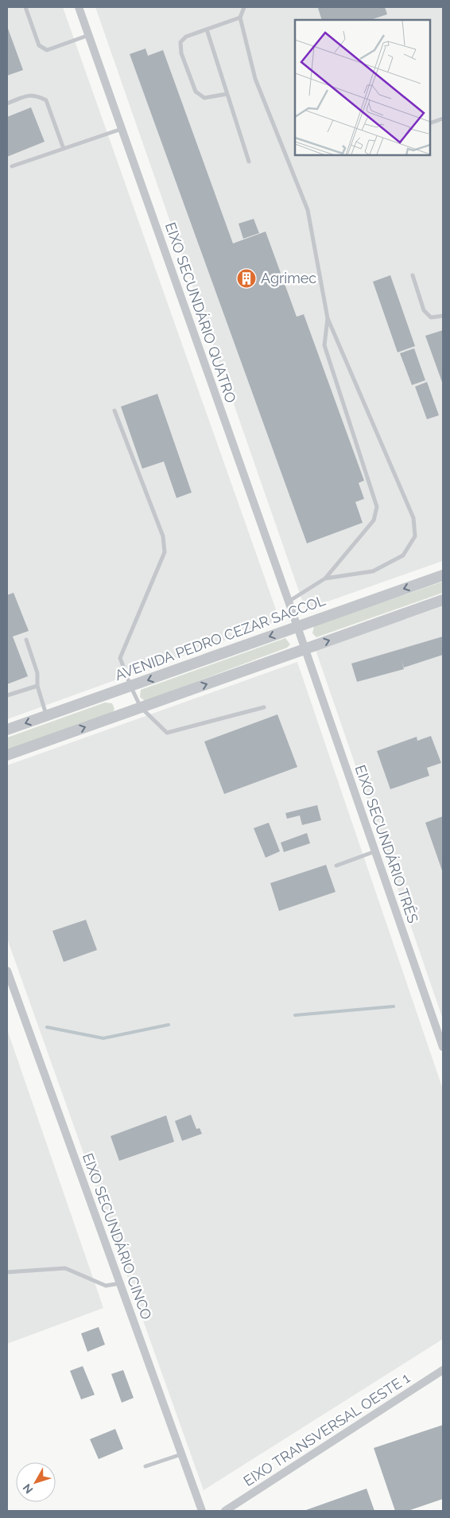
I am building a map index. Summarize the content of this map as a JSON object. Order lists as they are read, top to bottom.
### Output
{
  "streets": {
    "street": [
      "EIXO SECUNDÁRIO QUATRO",
      "AVENIDA PEDRO CEZAR SACCOL",
      "EIXO SECUNDÁRIO TRÊS",
      "EIXO SECUNDÁRIO CINCO",
      "EIXO TRANSVERSAL OESTE 1"
    ]
  },
  "crossings": [
    ["EIXO SECUNDÁRIO QUATRO", "AVENIDA PEDRO CEZAR SACCOL"],
    ["EIXO SECUNDÁRIO QUATRO", "EIXO SECUNDÁRIO TRÊS"],
    ["AVENIDA PEDRO CEZAR SACCOL", "EIXO SECUNDÁRIO TRÊS"]
  ],
  "places": {
    "building": ["Agrimec"]
  },
  "north": "bottom left"
}
